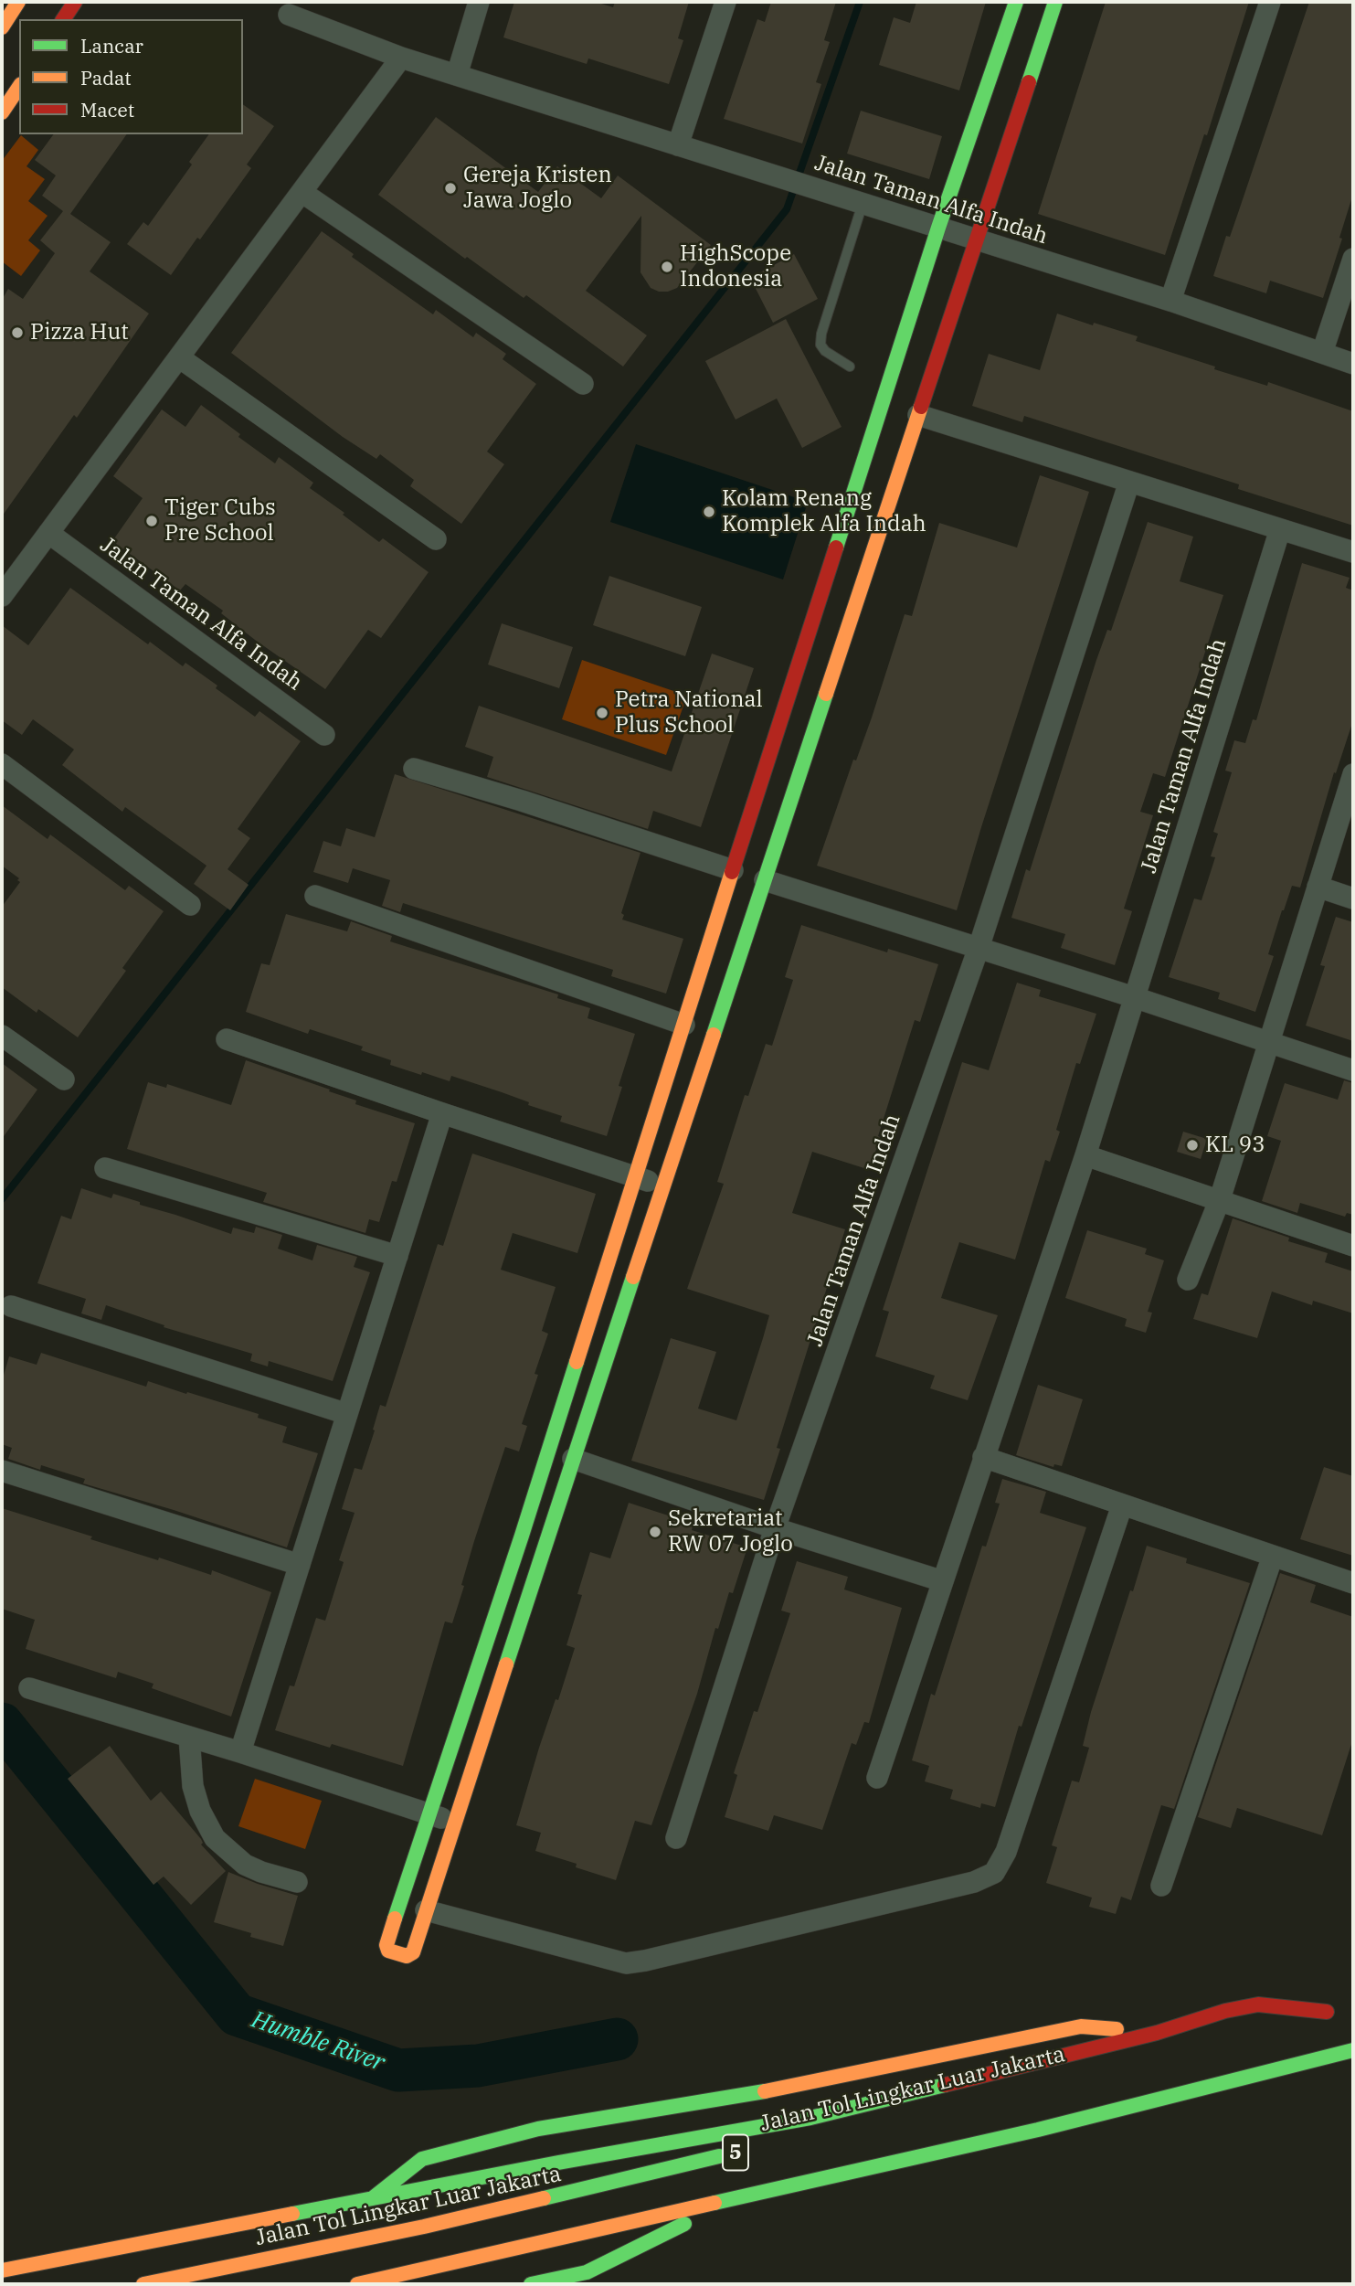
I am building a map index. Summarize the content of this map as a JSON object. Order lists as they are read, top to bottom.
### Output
{
  "streets": {
    "main road": ["Jalan Tol Lingkar Luar Jakarta", "5"],
    "street": ["Jalan Taman Alfa Indah"]
  },
  "water": ["Humble River"],
  "places": [
    "Gereja Kristen Jawa Joglo",
    "HighScope Indonesia",
    "Pizza Hut",
    "Kolam Renang Komplek Alfa Indah",
    "Tiger Cubs Pre School",
    "Petra National Plus School",
    "KL 93",
    "Sekretariat RW 07 Joglo"
  ],
  "legend": ["Lancar", "Padat", "Macet"]
}
